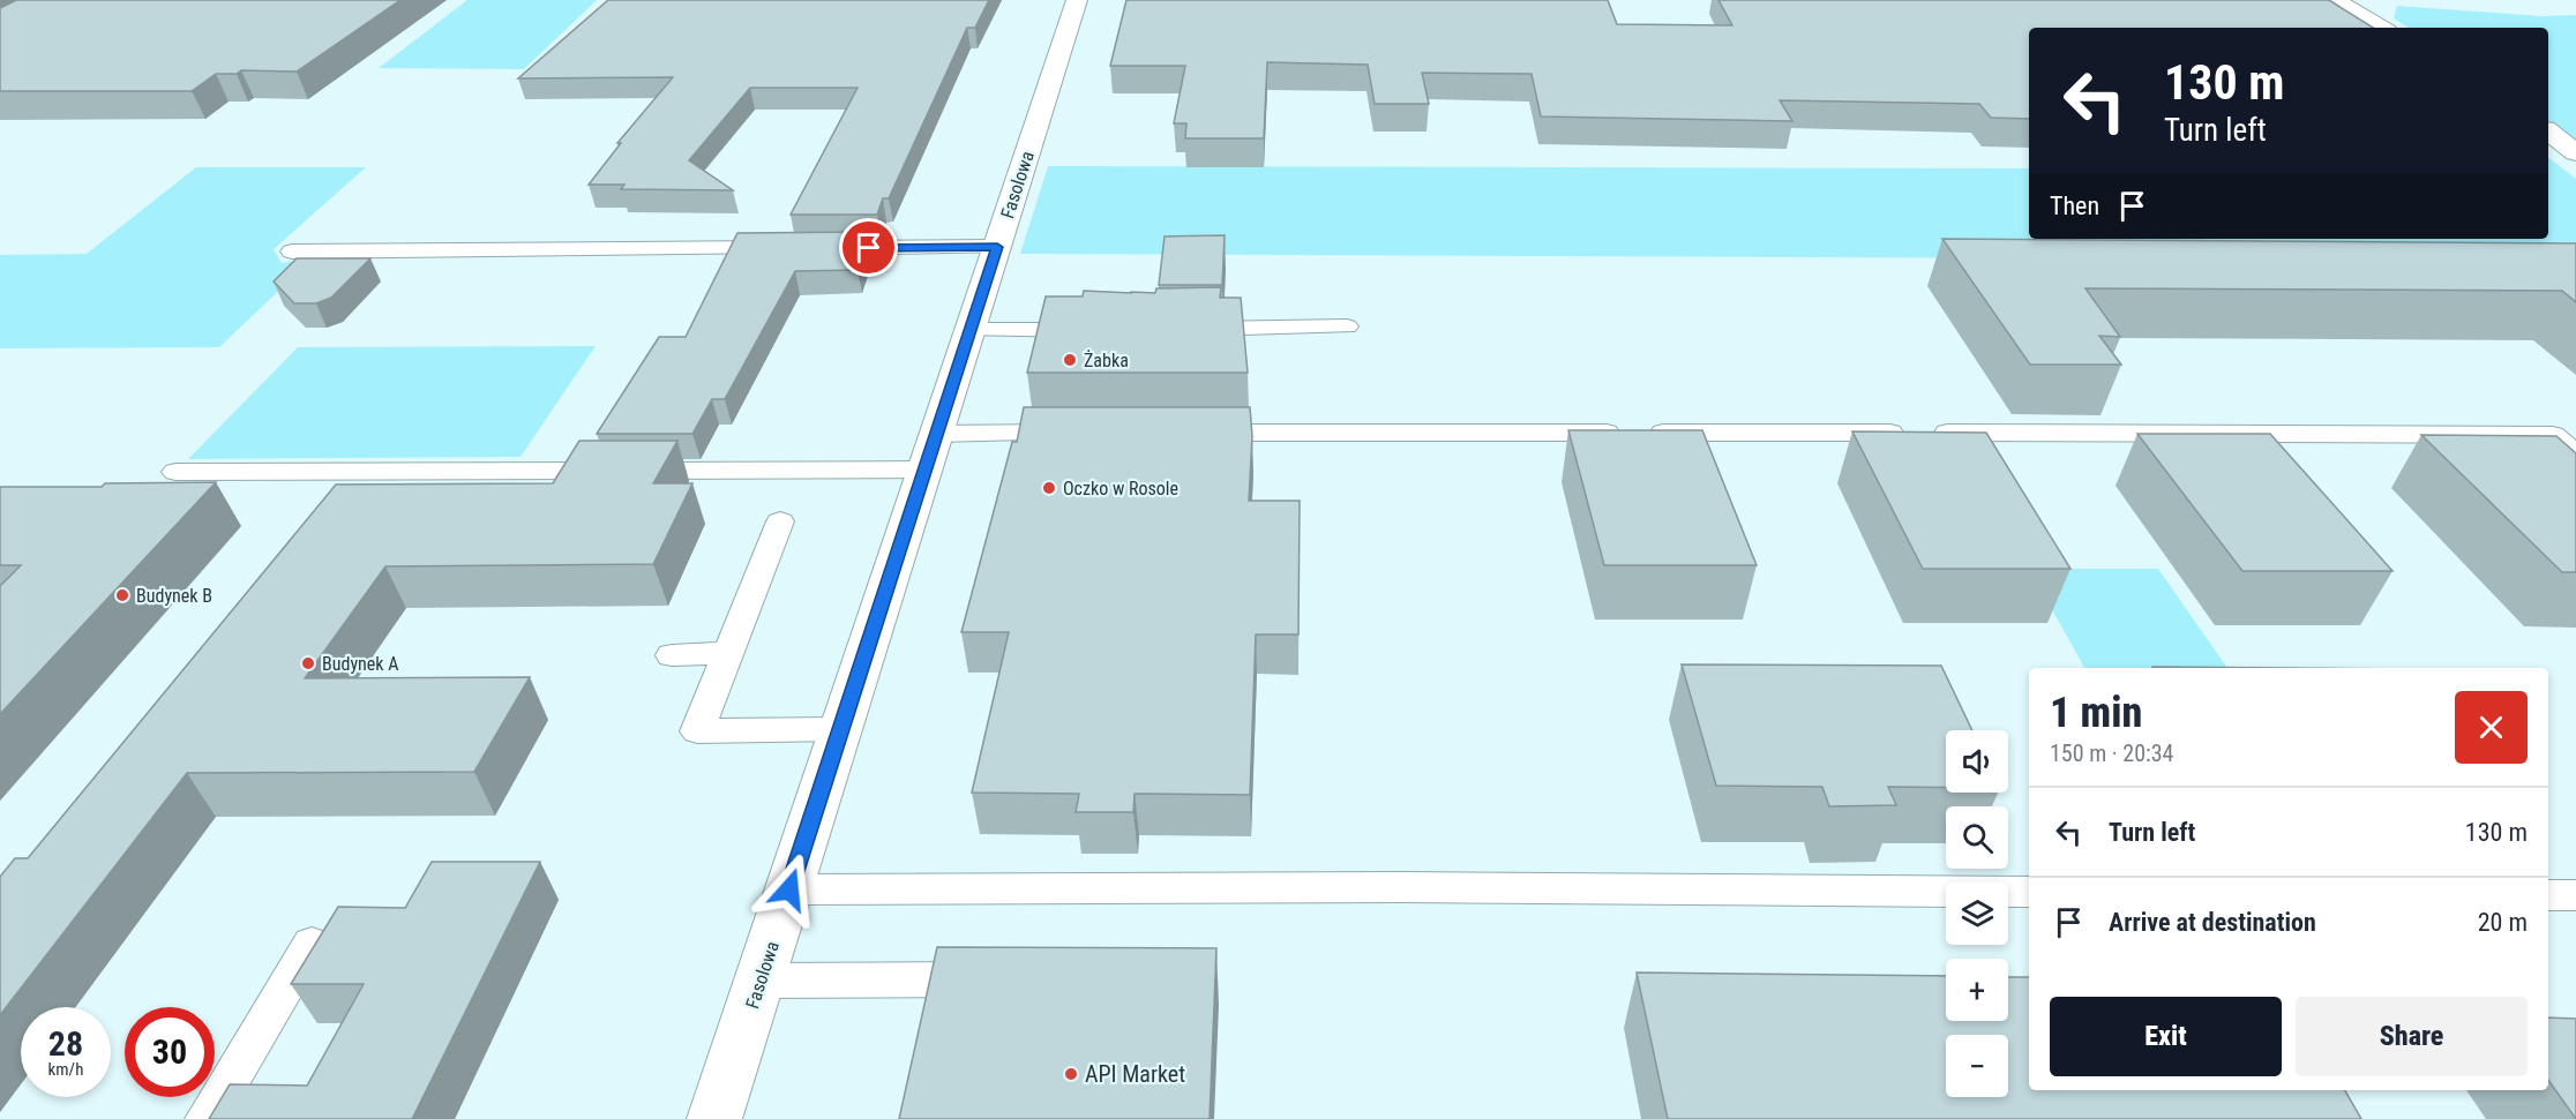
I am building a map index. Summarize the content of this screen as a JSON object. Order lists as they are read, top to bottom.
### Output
{
  "streets": {
    "street": ["Fasolowa"]
  },
  "places": [
    "Żabka",
    "Oczko w Rosole",
    "Budynek B",
    "Budynek A",
    "API Market"
  ],
  "page": {
    "turn": ["130 m", "Turn left"],
    "then": "Then",
    "heading": ["1 min", "150 m · 20:34"],
    "map_buttons": ["+", "−"],
    "list": [
      {
        "name": "Turn left",
        "value": "130 m"
      },
      {
        "name": "Arrive at destination",
        "value": "20 m"
      }
    ],
    "buttons": ["Exit", "Share"],
    "speed": "28 km/h",
    "limit": "30"
  }
}
